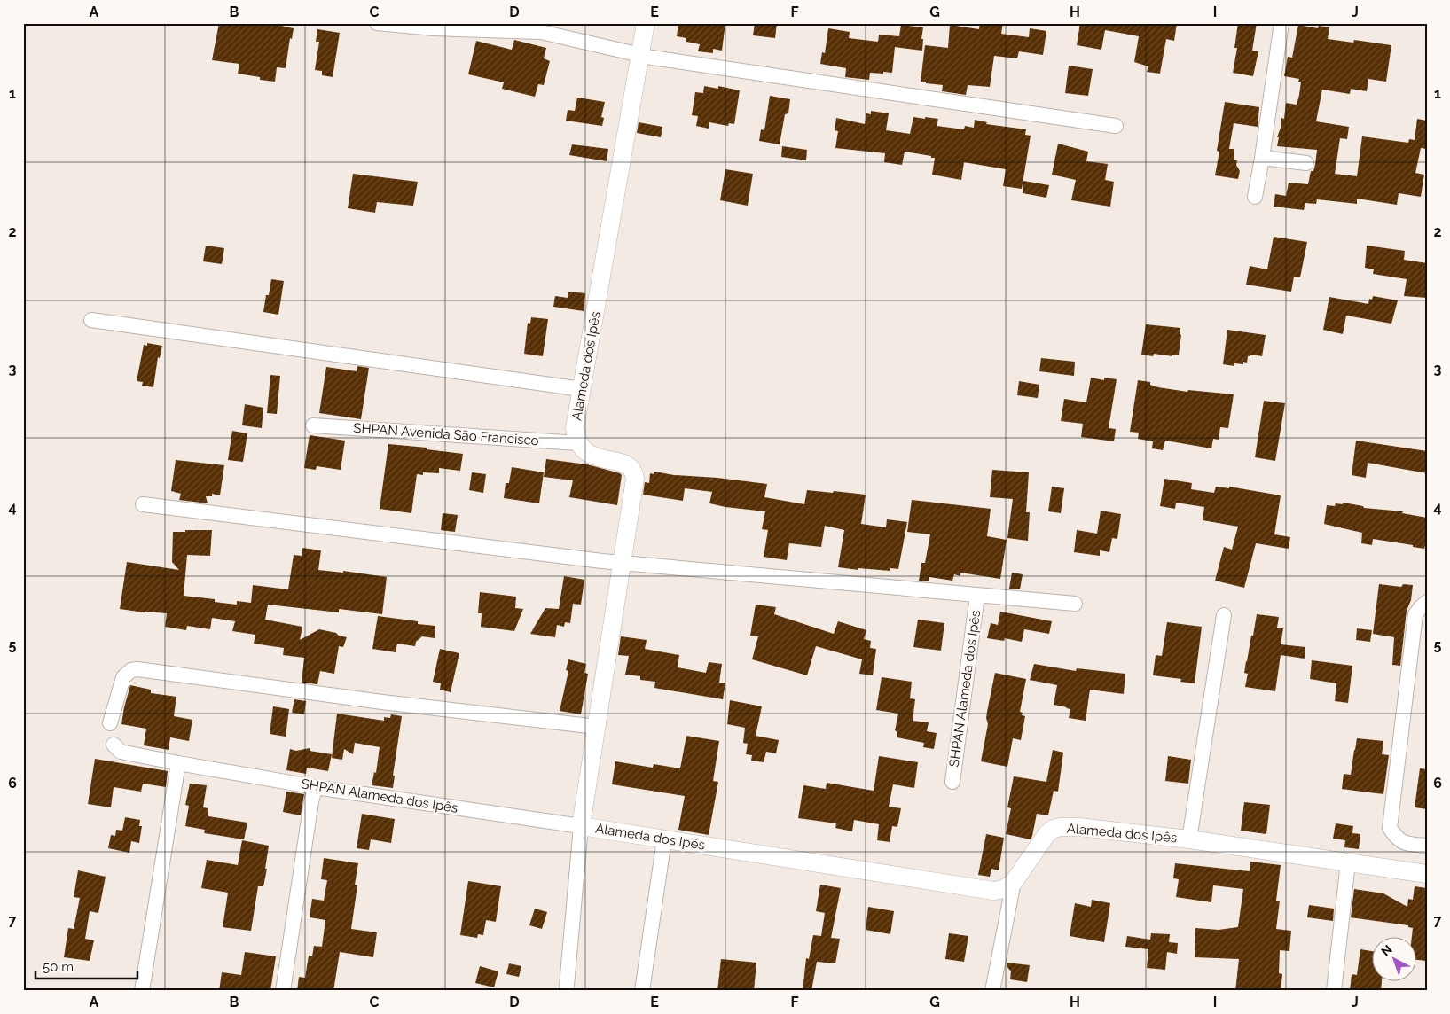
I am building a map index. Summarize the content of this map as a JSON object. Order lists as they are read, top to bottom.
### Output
{
  "streets": {
    "street": ["Alameda dos Ipês", "SHPAN Avenida São Francisco", "SHPAN Alameda dos Ipês"]
  },
  "crossings": [
    ["Alameda dos Ipês", "SHPAN Avenida São Francisco"],
    ["Alameda dos Ipês", "SHPAN Alameda dos Ipês"]
  ],
  "scale_bar": "50 m",
  "north": "top left",
  "grid": {
    "columns": [
      "A",
      "B",
      "C",
      "D",
      "E",
      "F",
      "G",
      "H",
      "I",
      "J"
    ],
    "rows": [
      "1",
      "2",
      "3",
      "4",
      "5",
      "6",
      "7"
    ]
  }
}
